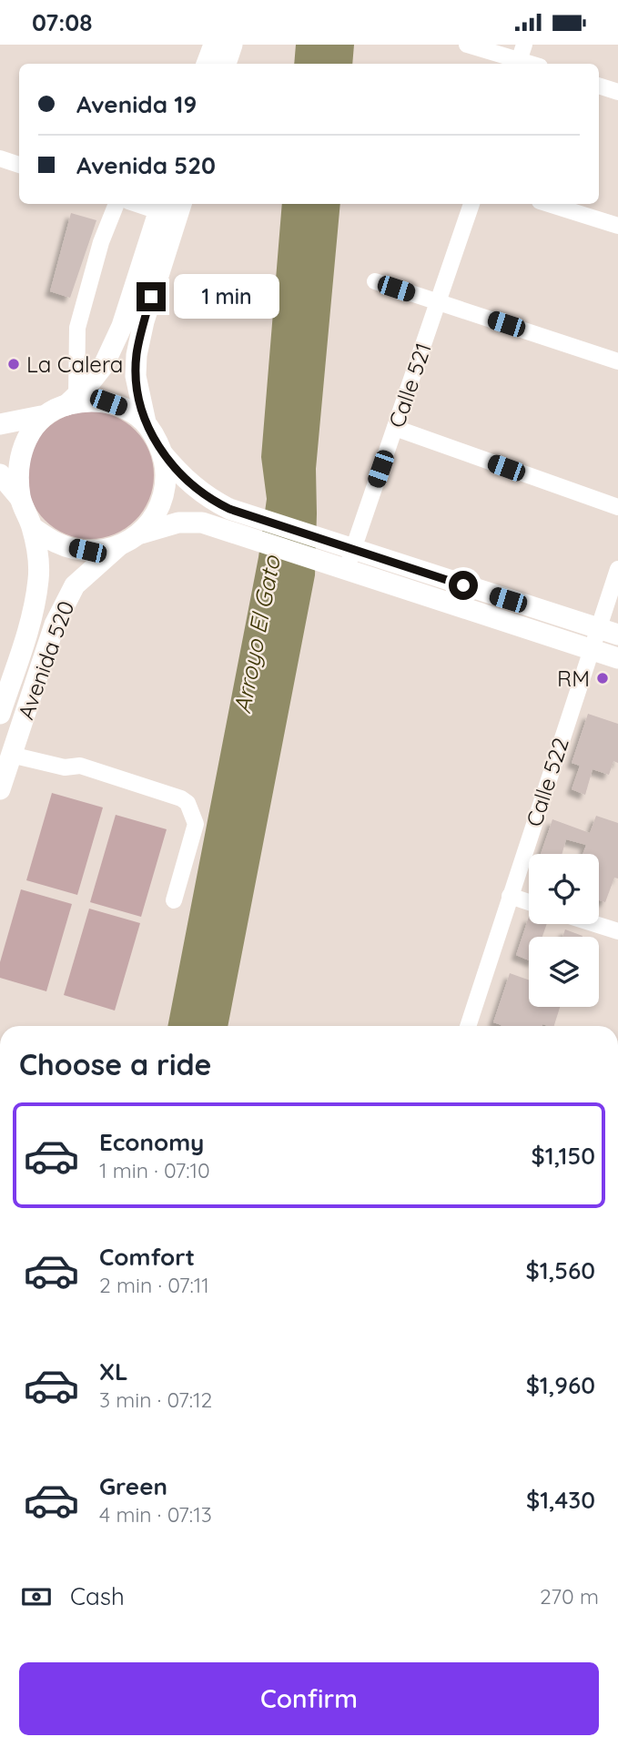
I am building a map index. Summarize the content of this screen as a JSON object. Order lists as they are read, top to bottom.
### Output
{
  "streets": {
    "main road": ["Avenida 520"],
    "street": ["Calle 521", "Calle 522"]
  },
  "water": ["Arroyo El Gato"],
  "places": ["La Calera", "RM"],
  "page": {
    "status": "07:08",
    "banner": ["Avenida 19", "Avenida 520"],
    "bubble": "1 min",
    "heading": "Choose a ride",
    "list": [
      {
        "name": "Economy",
        "note": "1 min · 07:10",
        "value": "$1,150"
      },
      {
        "name": "Comfort",
        "note": "2 min · 07:11",
        "value": "$1,560"
      },
      {
        "name": "XL",
        "note": "3 min · 07:12",
        "value": "$1,960"
      },
      {
        "name": "Green",
        "note": "4 min · 07:13",
        "value": "$1,430"
      }
    ],
    "pay": ["Cash", "270 m"],
    "buttons": "Confirm"
  }
}
